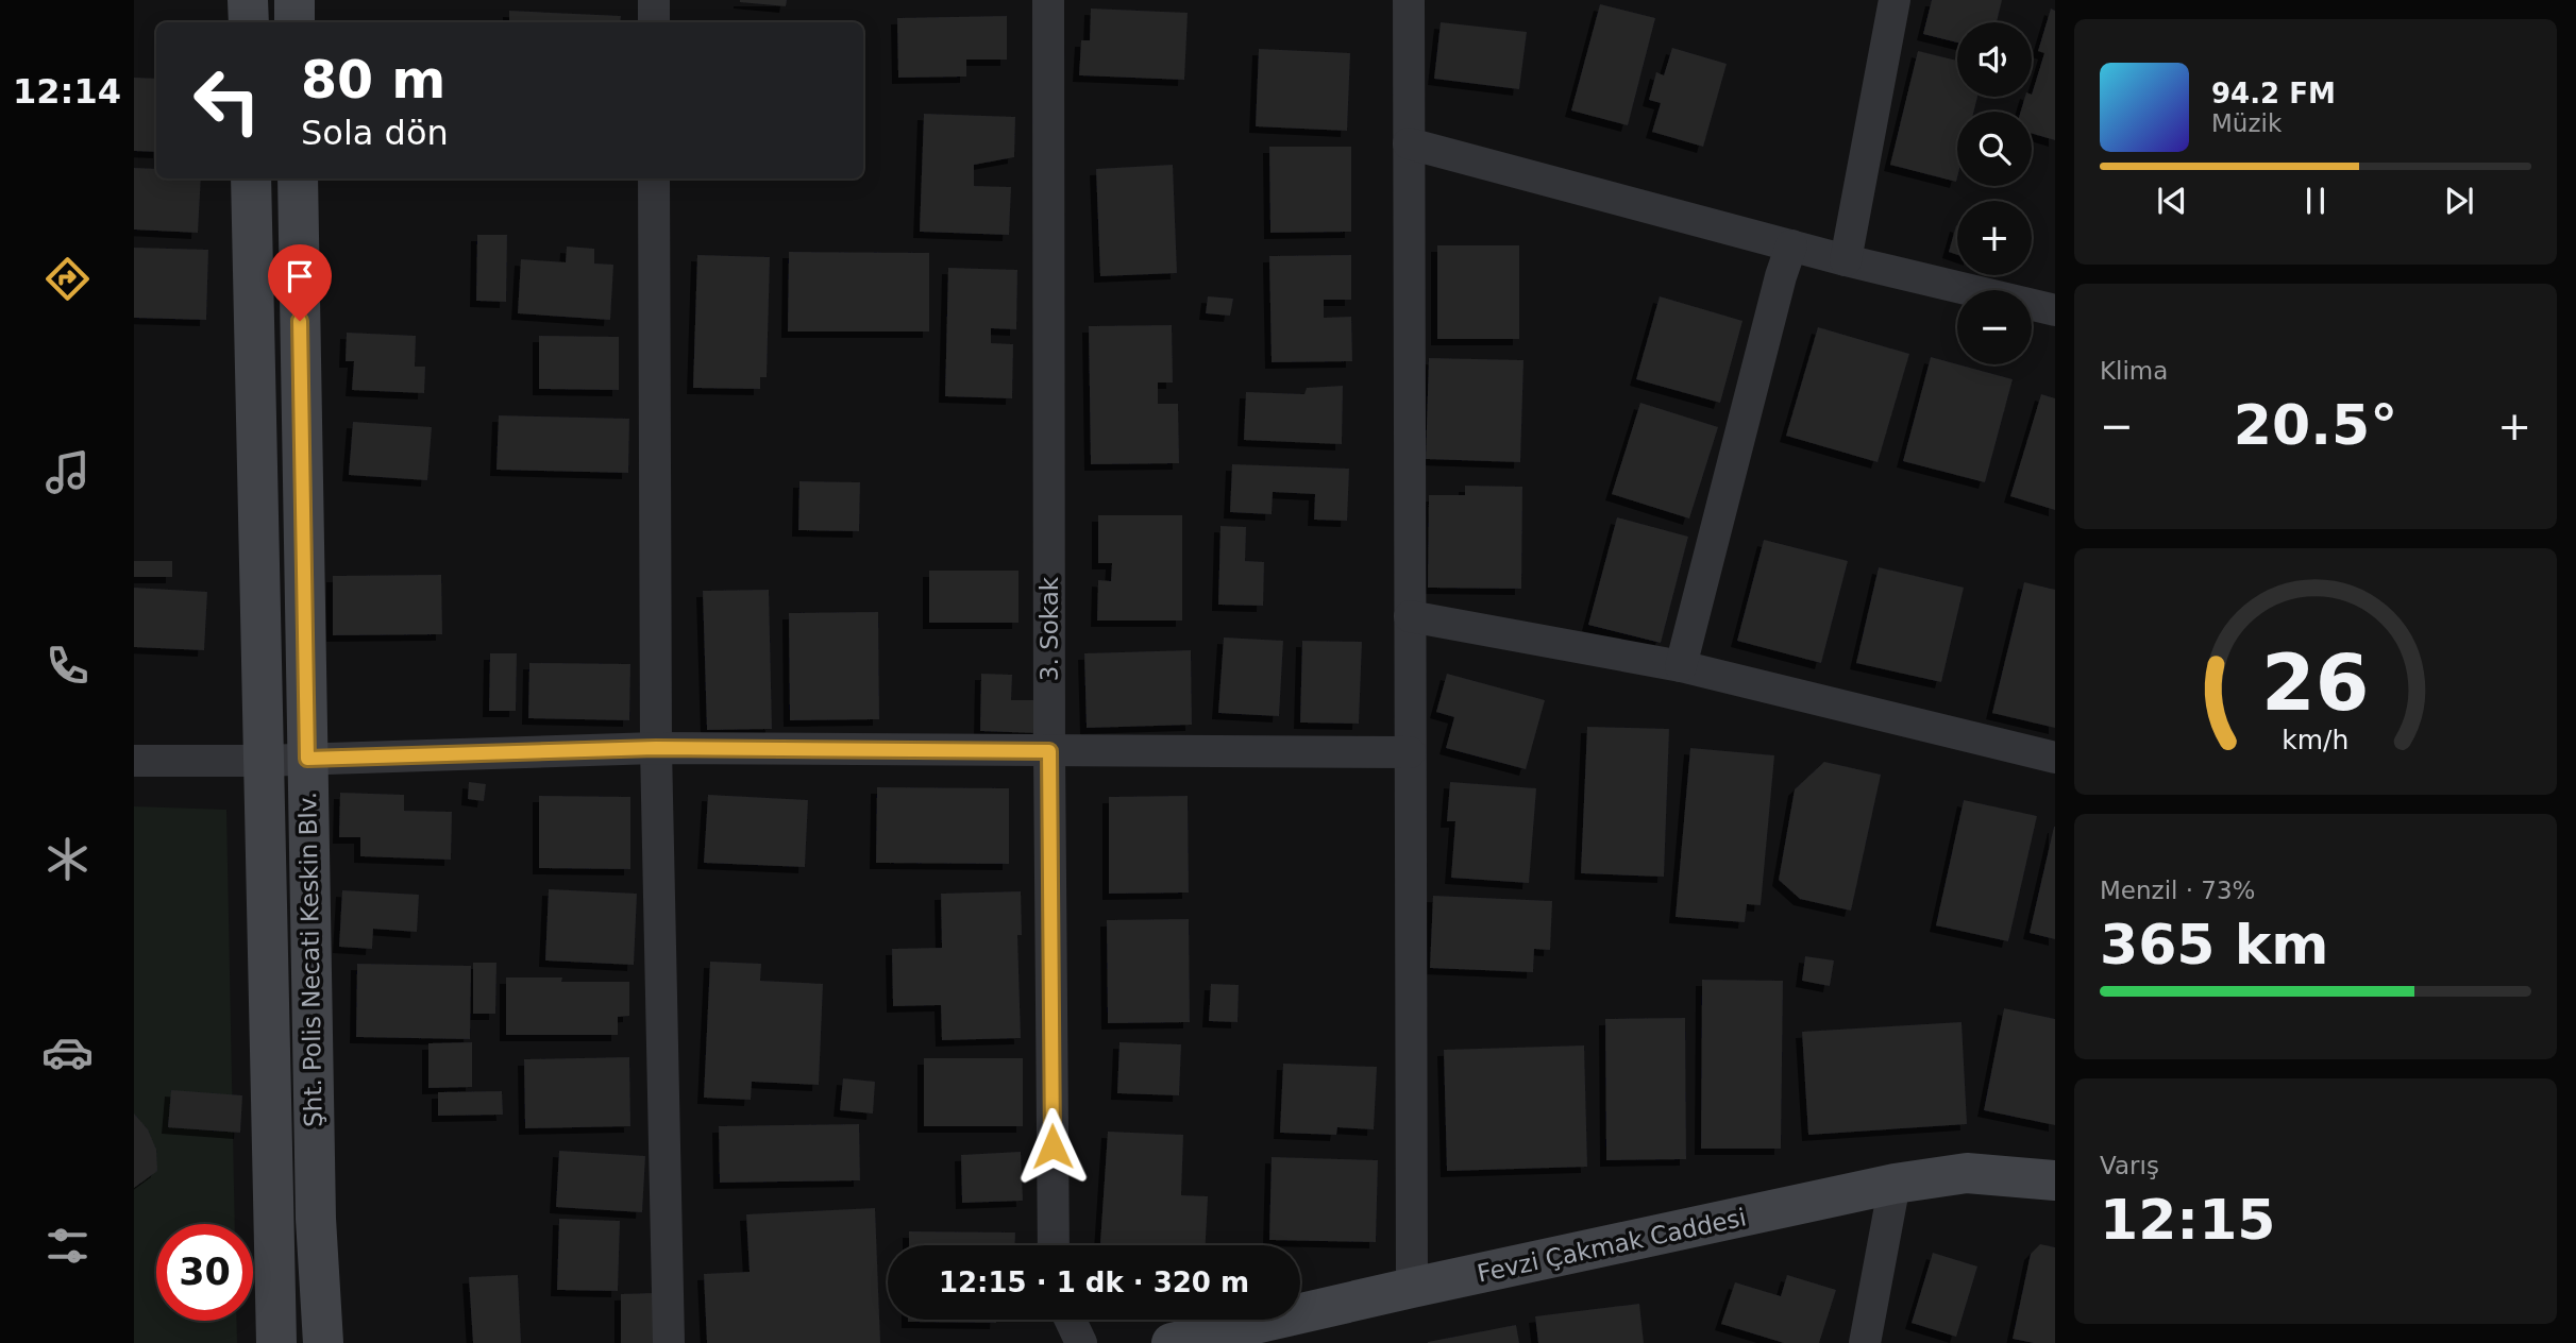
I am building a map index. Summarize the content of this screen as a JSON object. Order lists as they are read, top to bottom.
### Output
{
  "streets": {
    "street": ["3. Sokak", "Şht. Polis Necati Keskin Blv.", "Fevzi Çakmak Caddesi"]
  },
  "page": {
    "tabs": "12:14",
    "map_buttons": ["+", "−"],
    "turn": ["80 m", "Sola dön"],
    "song": ["94.2 FM", "Müzik"],
    "tile": [
      "Klima",
      ["Menzil · 73%", "365 km"],
      ["Varış", "12:15"]
    ],
    "heat": ["−", "20.5°", "+"],
    "limit": "30",
    "trip": "12:15 · 1 dk · 320 m",
    "gauge": ["26", "km/h"]
  }
}
